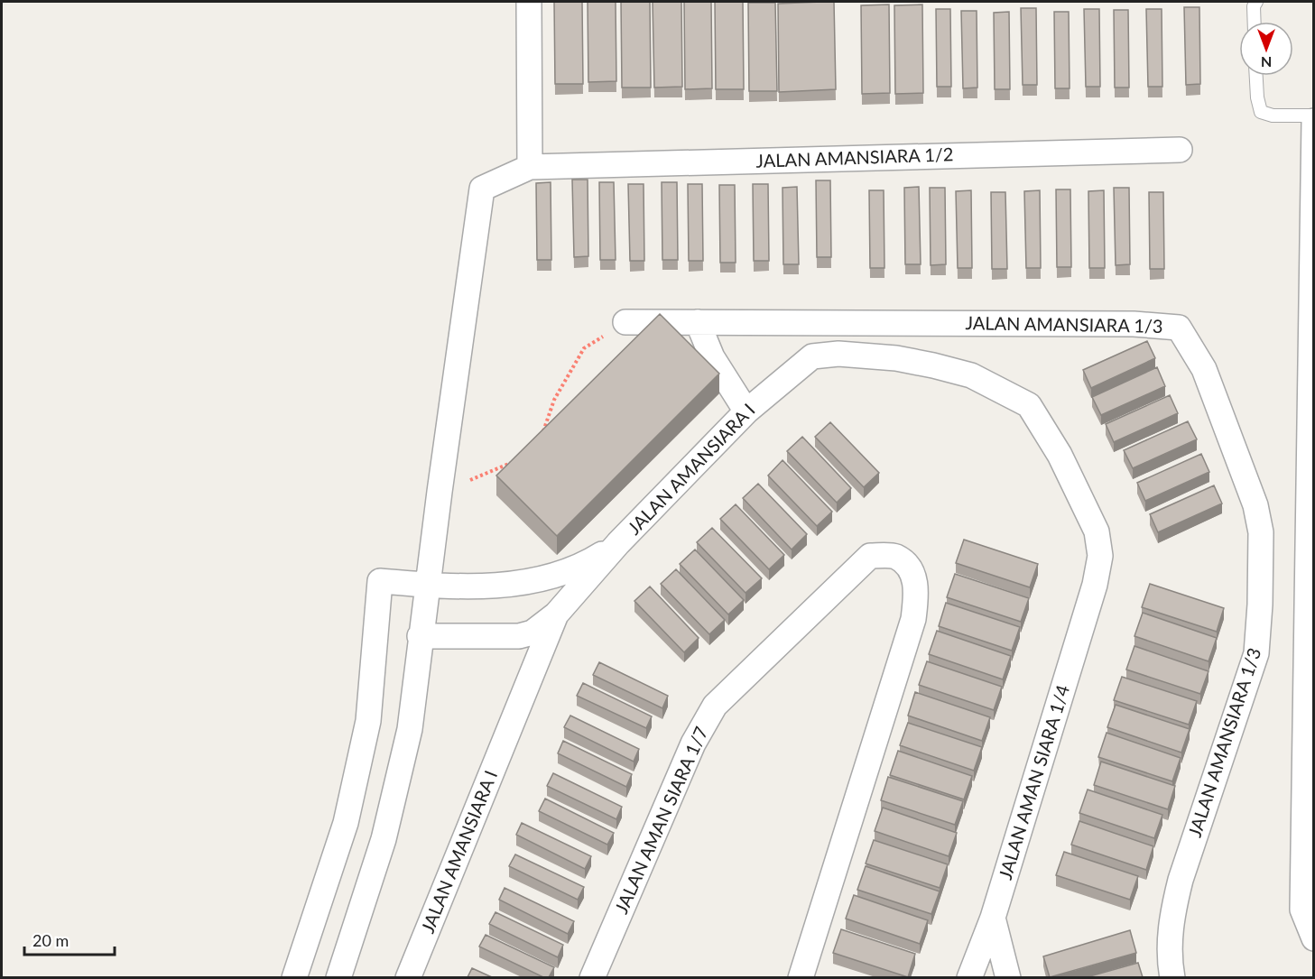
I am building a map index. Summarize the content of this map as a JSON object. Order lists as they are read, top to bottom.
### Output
{
  "streets": {
    "street": [
      "JALAN AMANSIARA 1/2",
      "JALAN AMANSIARA 1/3",
      "JALAN AMANSIARA I",
      "JALAN AMAN SIARA 1/4",
      "JALAN AMAN SIARA 1/7"
    ]
  },
  "crossings": [
    ["JALAN AMANSIARA I", "JALAN AMAN SIARA 1/4"]
  ],
  "scale_bar": "20 m",
  "north": "bottom"
}
